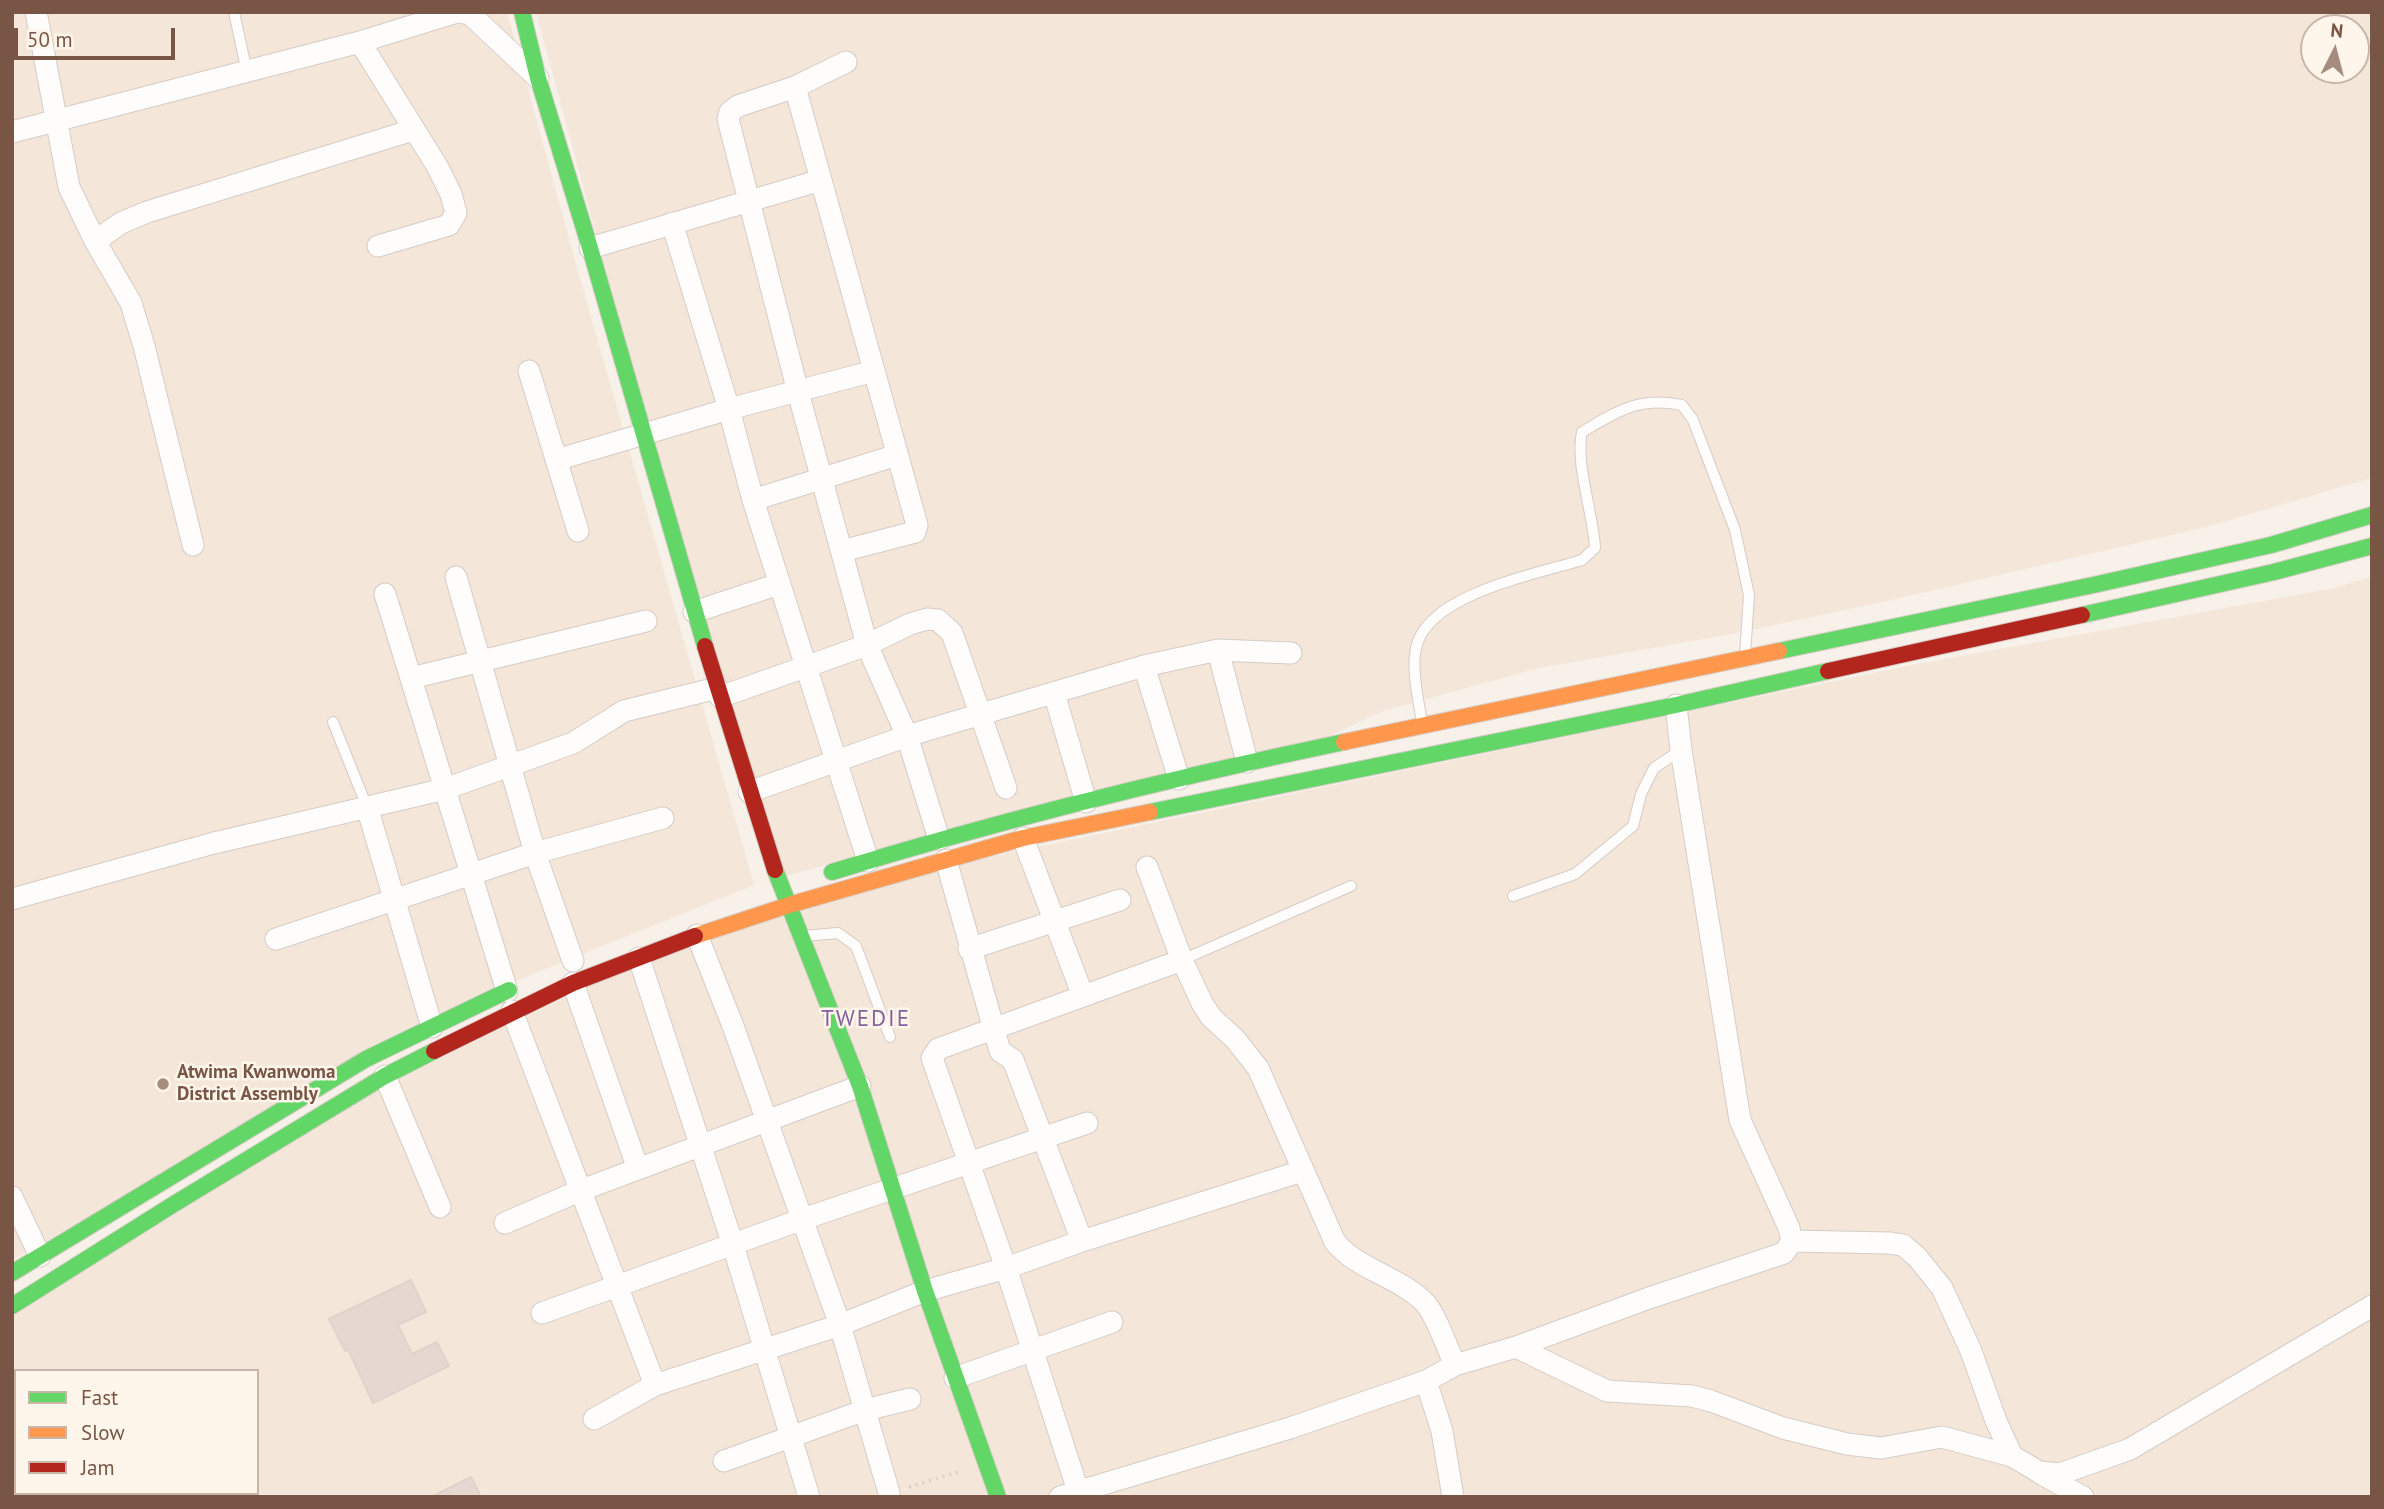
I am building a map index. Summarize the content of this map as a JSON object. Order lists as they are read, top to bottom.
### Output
{
  "districts": ["TWEDIE"],
  "places": ["Atwima Kwanwoma District Assembly"],
  "legend": ["Fast", "Slow", "Jam"],
  "scale_bar": "50 m",
  "north": "top"
}
